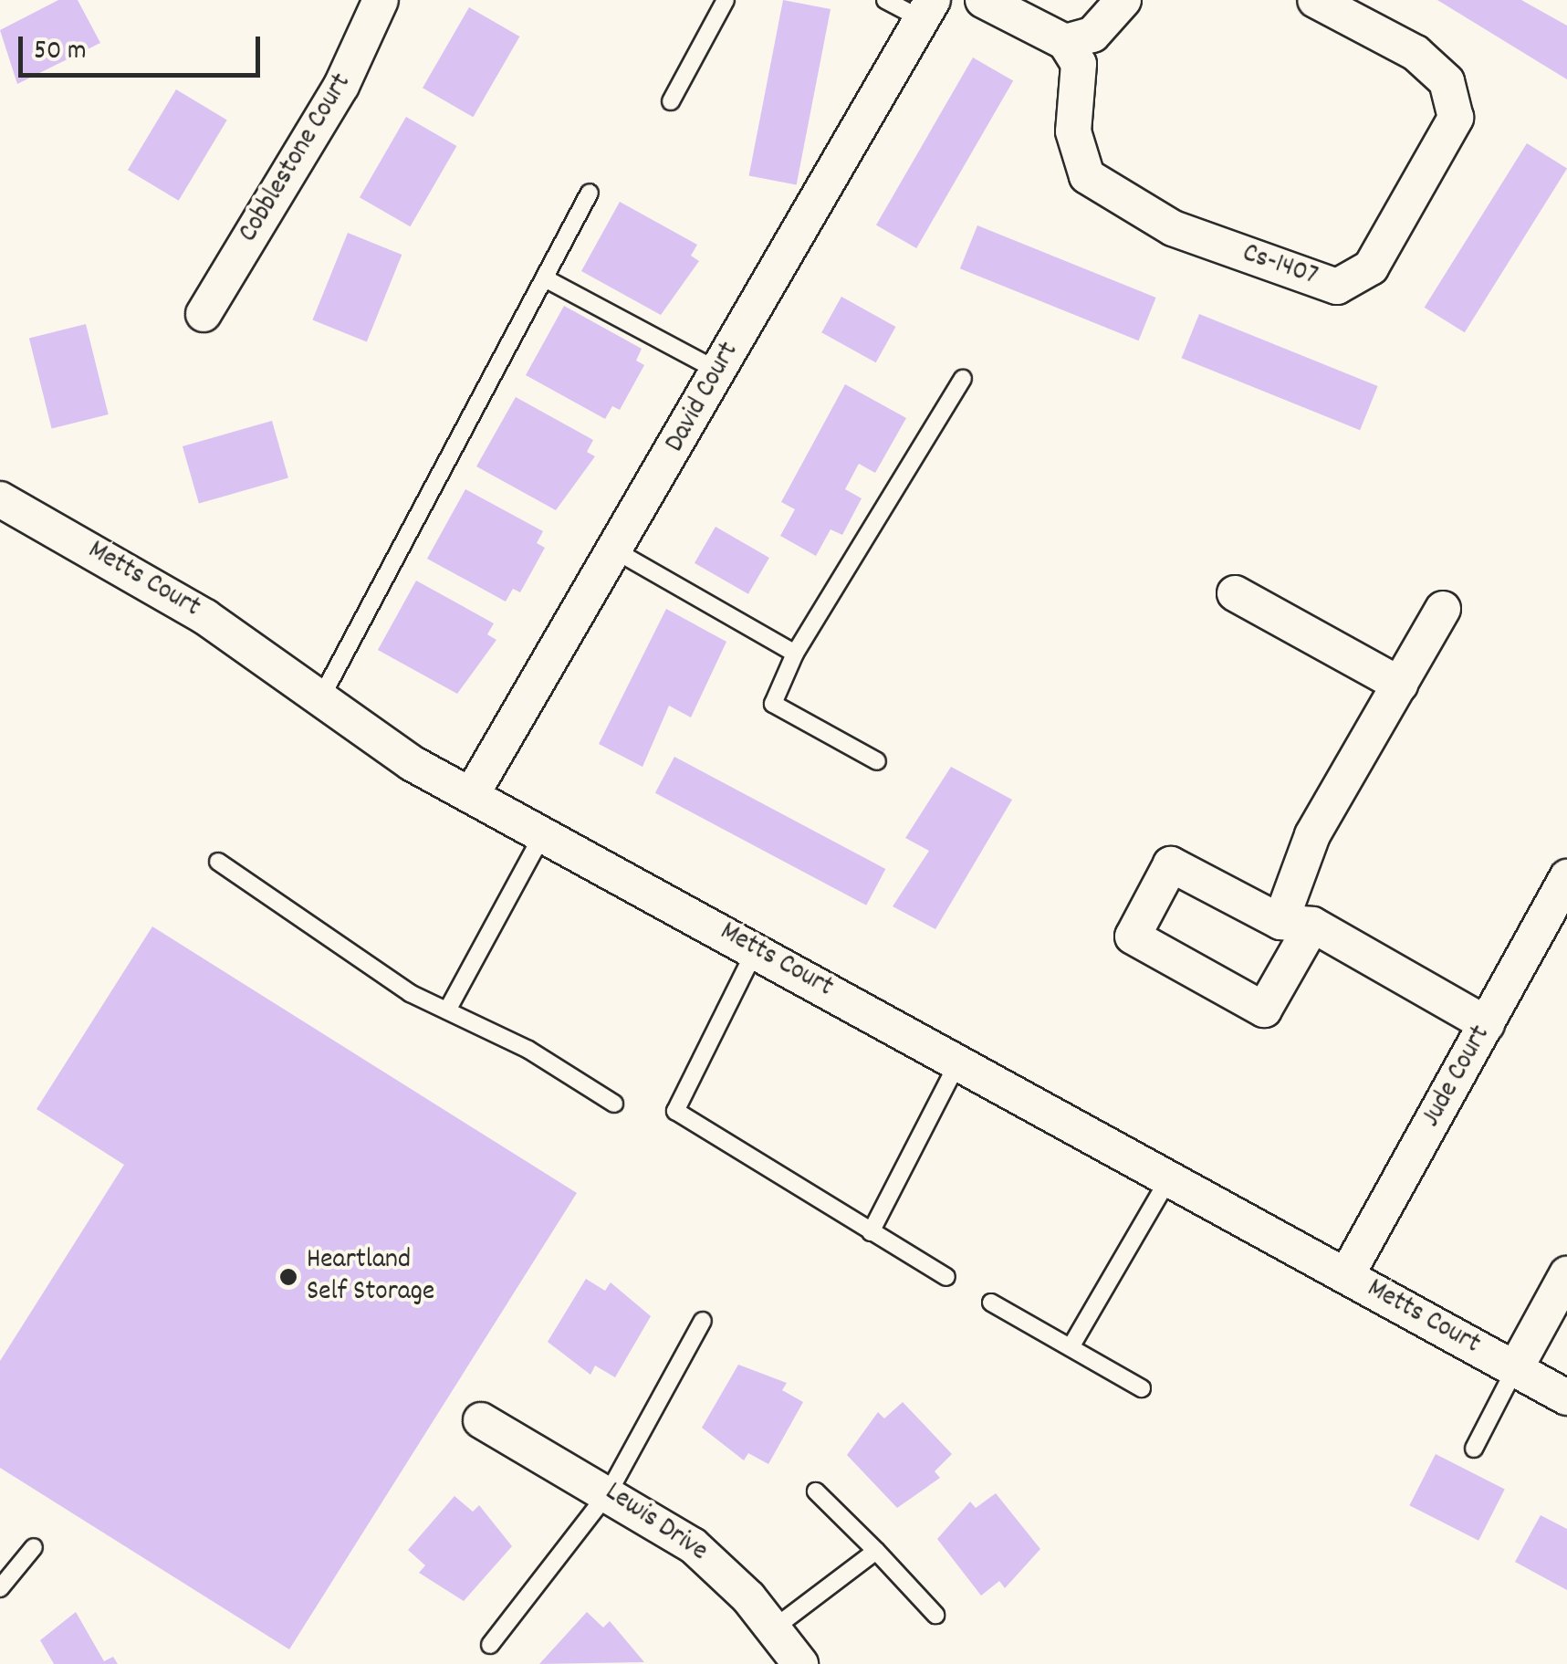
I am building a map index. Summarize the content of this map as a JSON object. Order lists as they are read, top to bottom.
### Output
{
  "streets": {
    "street": [
      "Cobblestone Court",
      "Cs-1407",
      "David Court",
      "Metts Court",
      "Jude Court",
      "Lewis Drive"
    ]
  },
  "crossings": [
    ["David Court", "Metts Court"],
    ["Metts Court", "Jude Court"]
  ],
  "places": ["Heartland Self Storage"],
  "scale_bar": "50 m"
}
